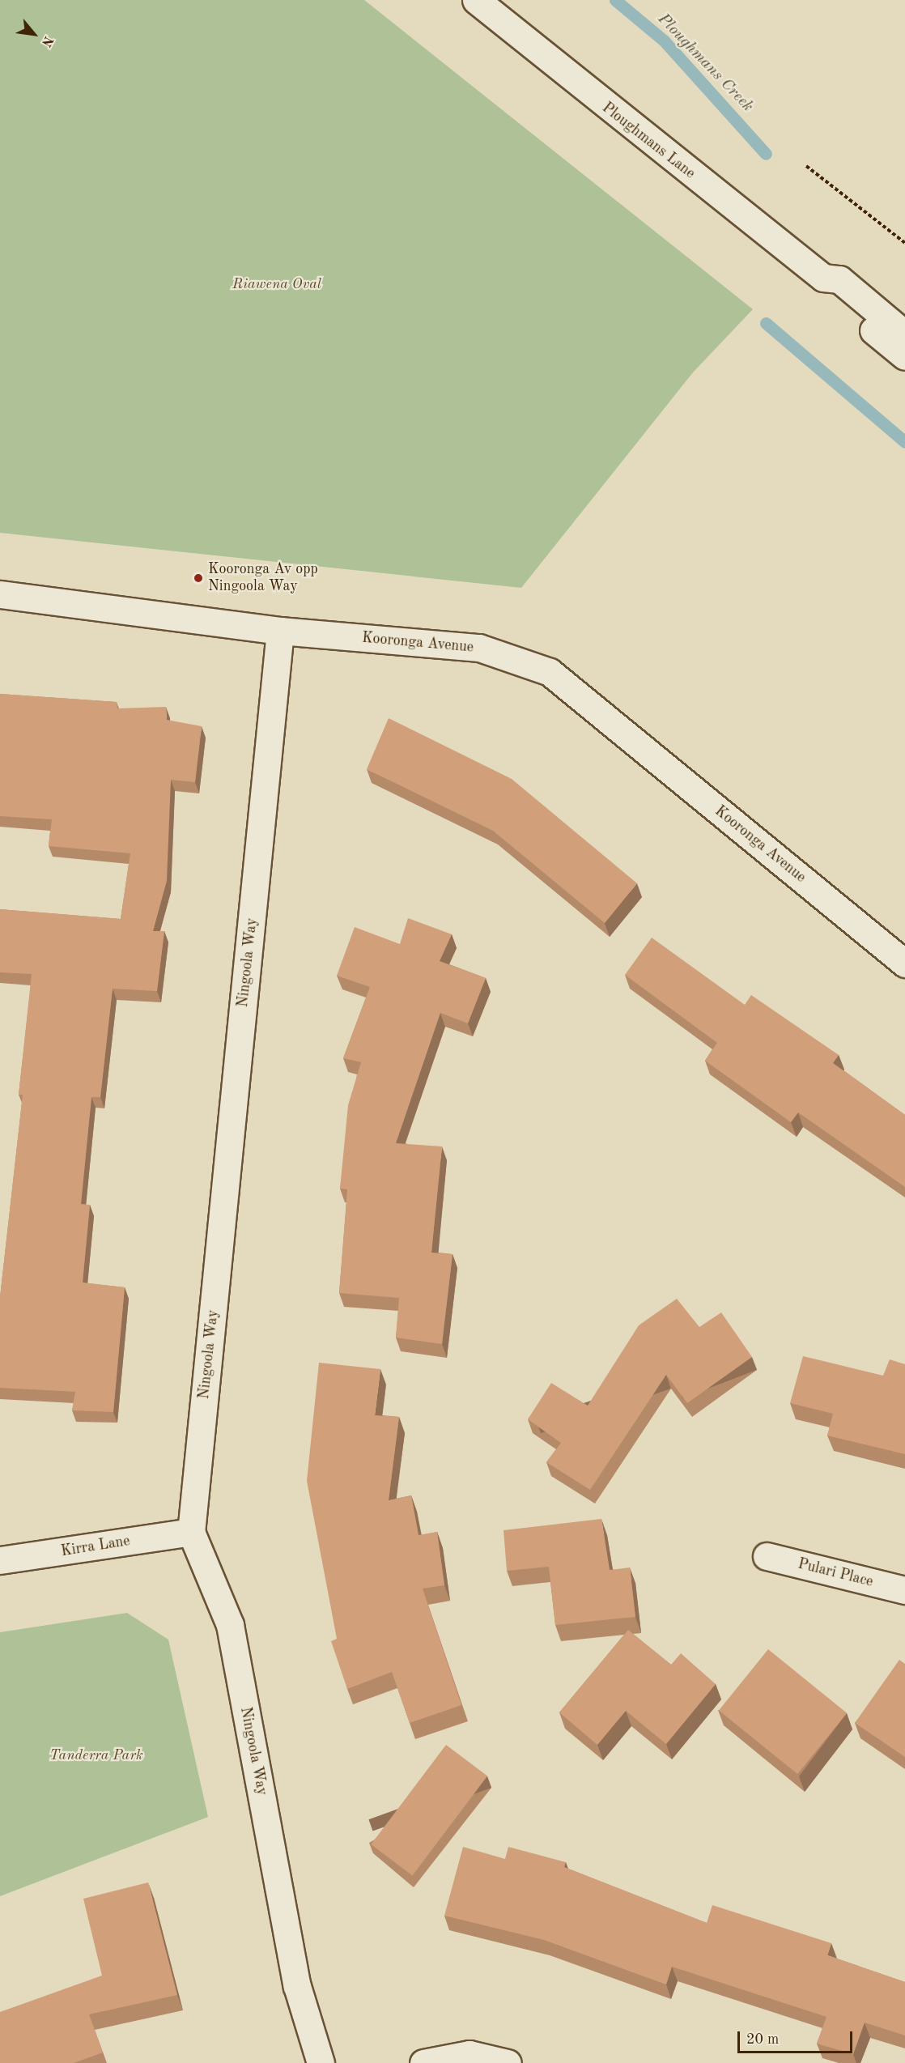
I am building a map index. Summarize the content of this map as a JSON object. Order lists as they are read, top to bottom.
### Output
{
  "streets": {
    "street": [
      "Ploughmans Lane",
      "Kooronga Avenue",
      "Ningoola Way",
      "Kirra Lane",
      "Pulari Place"
    ]
  },
  "crossings": [
    ["Kooronga Avenue", "Ningoola Way"],
    ["Ningoola Way", "Kirra Lane"]
  ],
  "water": ["Ploughmans Creek"],
  "parks": ["Riawena Oval", "Tanderra Park"],
  "places": ["Kooronga Av opp Ningoola Way"],
  "scale_bar": "20 m",
  "north": "bottom right"
}
